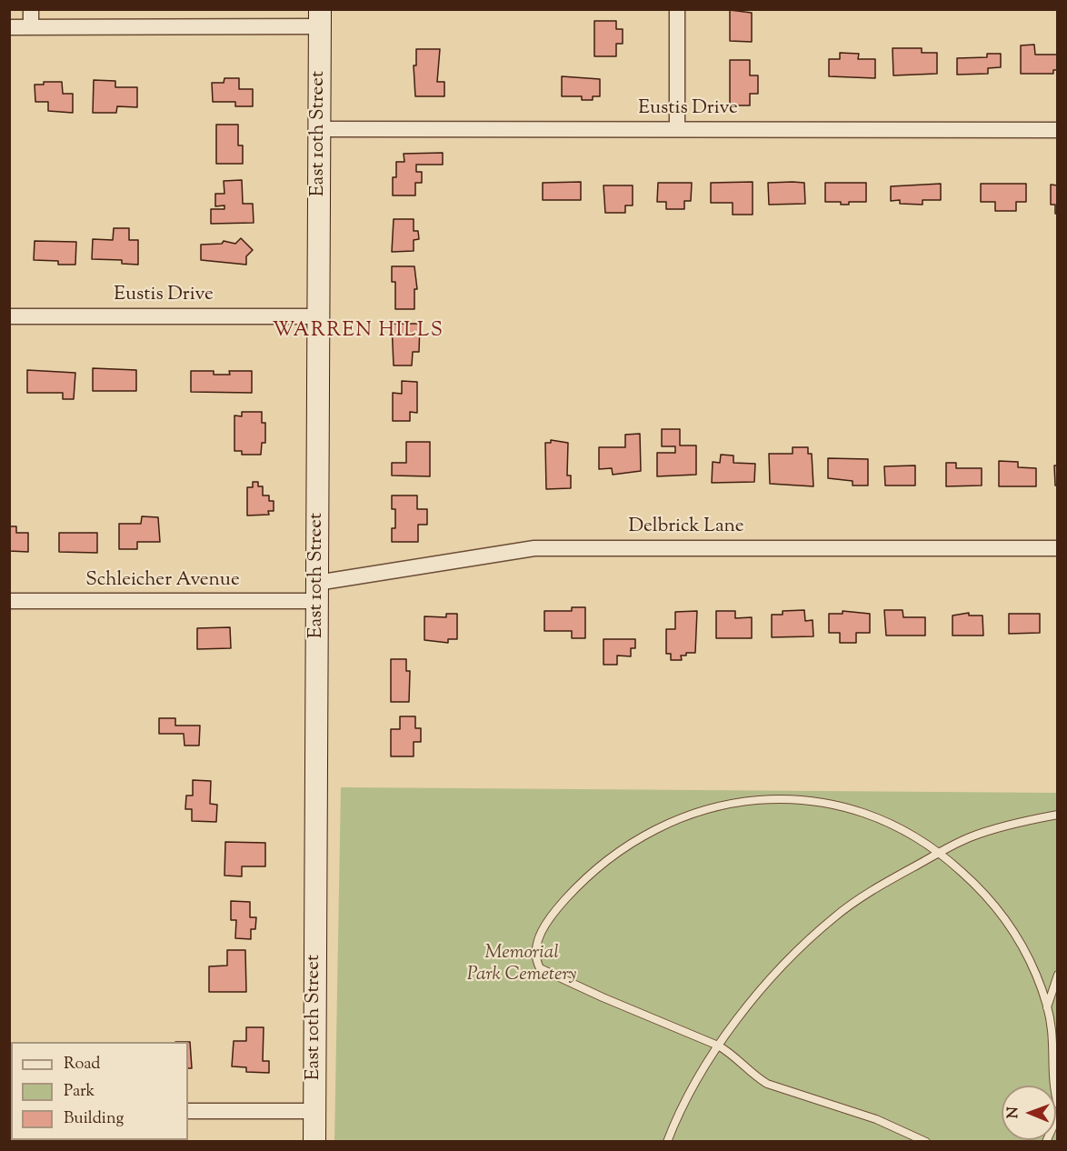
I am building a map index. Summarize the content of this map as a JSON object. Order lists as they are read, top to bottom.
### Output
{
  "streets": {
    "main road": ["East 10th Street"],
    "street": ["Eustis Drive", "Delbrick Lane", "Schleicher Avenue"]
  },
  "crossings": [
    ["Eustis Drive", "East 10th Street"],
    ["East 10th Street", "Delbrick Lane"],
    ["East 10th Street", "Schleicher Avenue"],
    ["Delbrick Lane", "Schleicher Avenue"]
  ],
  "districts": ["WARREN HILLS"],
  "parks": ["Memorial Park Cemetery"],
  "legend": ["Road", "Park", "Building"],
  "north": "left"
}
